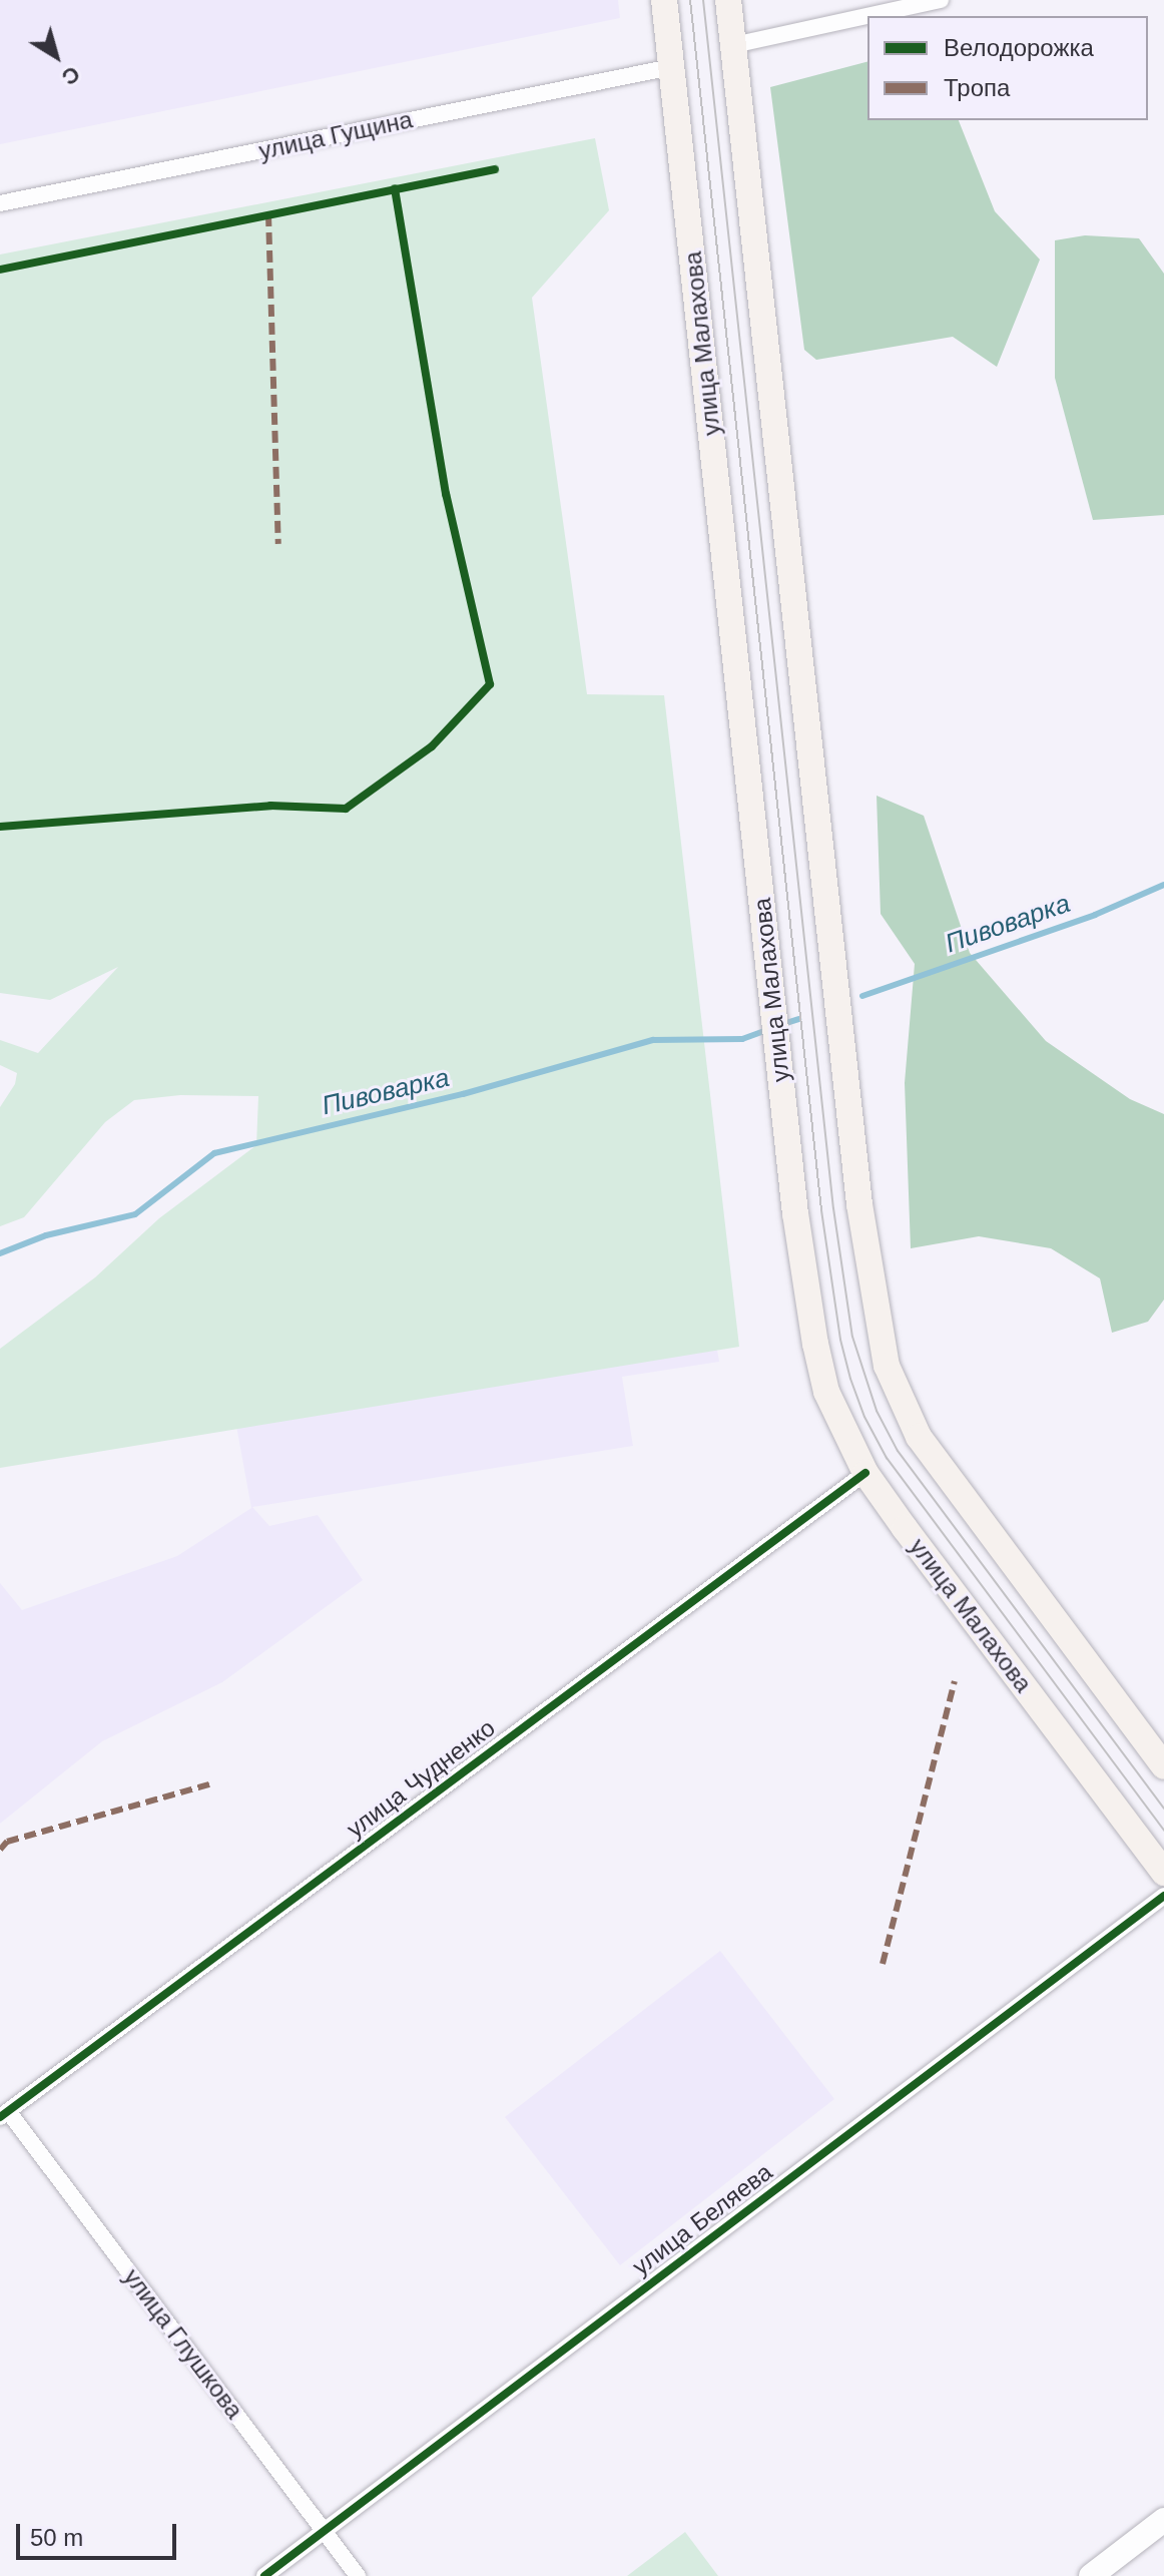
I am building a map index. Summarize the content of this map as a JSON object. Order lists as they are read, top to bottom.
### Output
{
  "streets": {
    "main road": ["улица Малахова"],
    "street": [
      "улица Гущина",
      "улица Чудненко",
      "улица Беляева",
      "улица Глушкова"
    ]
  },
  "crossings": [
    ["улица Гущина", "улица Малахова"],
    ["улица Малахова", "улица Чудненко"],
    ["улица Чудненко", "улица Глушкова"],
    ["улица Беляева", "улица Глушкова"]
  ],
  "water": ["Пивоварка"],
  "legend": ["Велодорожка", "Тропа"],
  "scale_bar": "50 m",
  "north": "bottom right"
}
